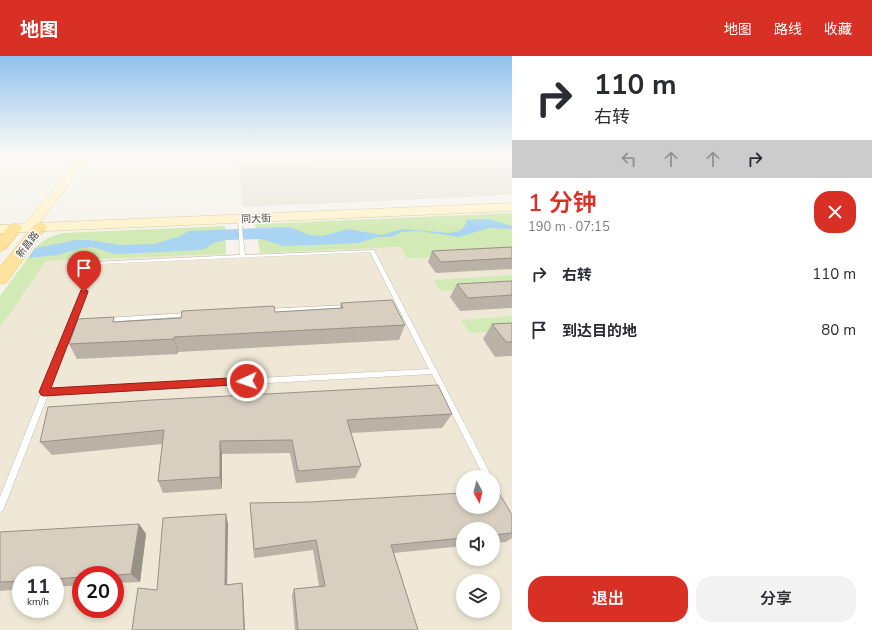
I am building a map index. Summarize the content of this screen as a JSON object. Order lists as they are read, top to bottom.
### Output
{
  "streets": {
    "main road": ["新昌路"],
    "street": ["同大街"]
  },
  "crossings": [
    ["同大街", "新昌路"]
  ],
  "north": "bottom",
  "page": {
    "header": "地图",
    "nav": ["地图", "路线", "收藏"],
    "turn": ["110 m", "右转"],
    "heading": ["1 分钟", "190 m · 07:15"],
    "list": [
      {
        "name": "右转",
        "value": "110 m"
      },
      {
        "name": "到达目的地",
        "value": "80 m"
      }
    ],
    "speed": "11 km/h",
    "limit": "20",
    "buttons": ["退出", "分享"]
  }
}
